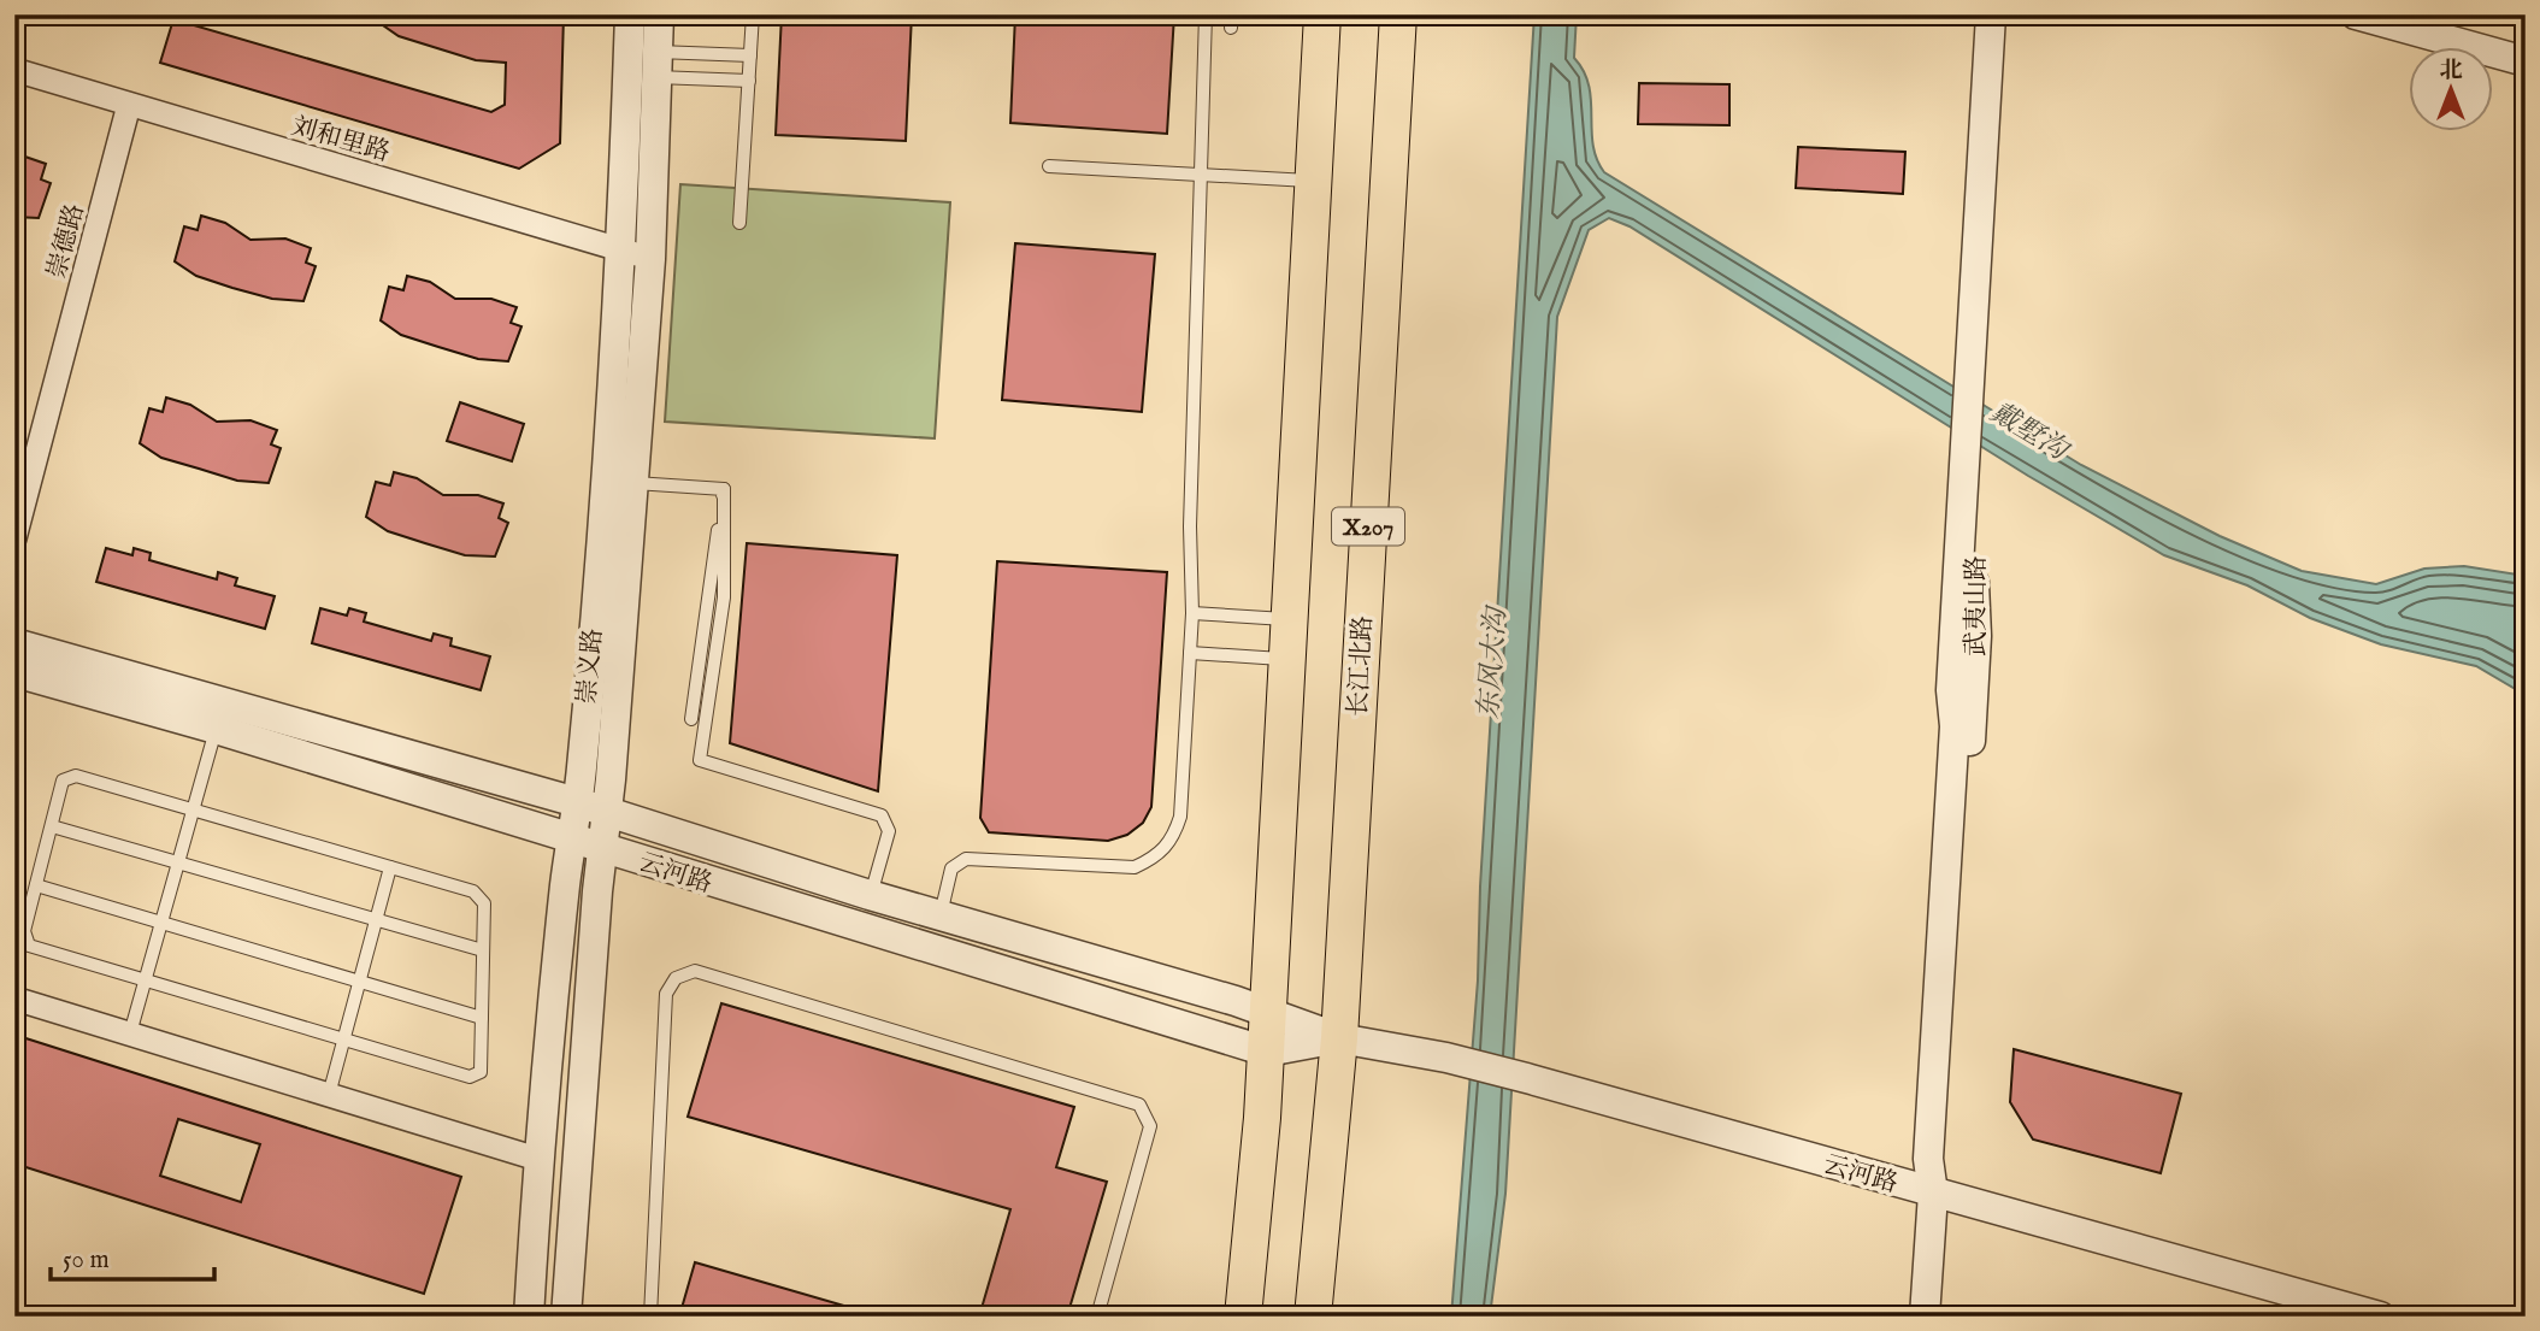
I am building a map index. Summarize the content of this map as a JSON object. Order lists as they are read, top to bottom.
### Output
{
  "streets": {
    "main road": ["X207", "长江北路"],
    "street": [
      "刘和里路",
      "崇德路",
      "武夷山路",
      "崇义路",
      "云河路"
    ]
  },
  "crossings": [
    ["刘和里路", "崇德路"],
    ["刘和里路", "崇义路"],
    ["X207", "云河路"],
    ["武夷山路", "云河路"],
    ["崇义路", "云河路"],
    ["长江北路", "云河路"]
  ],
  "water": ["戴墅沟", "东风大沟"],
  "scale_bar": "50 m",
  "north": "top"
}
